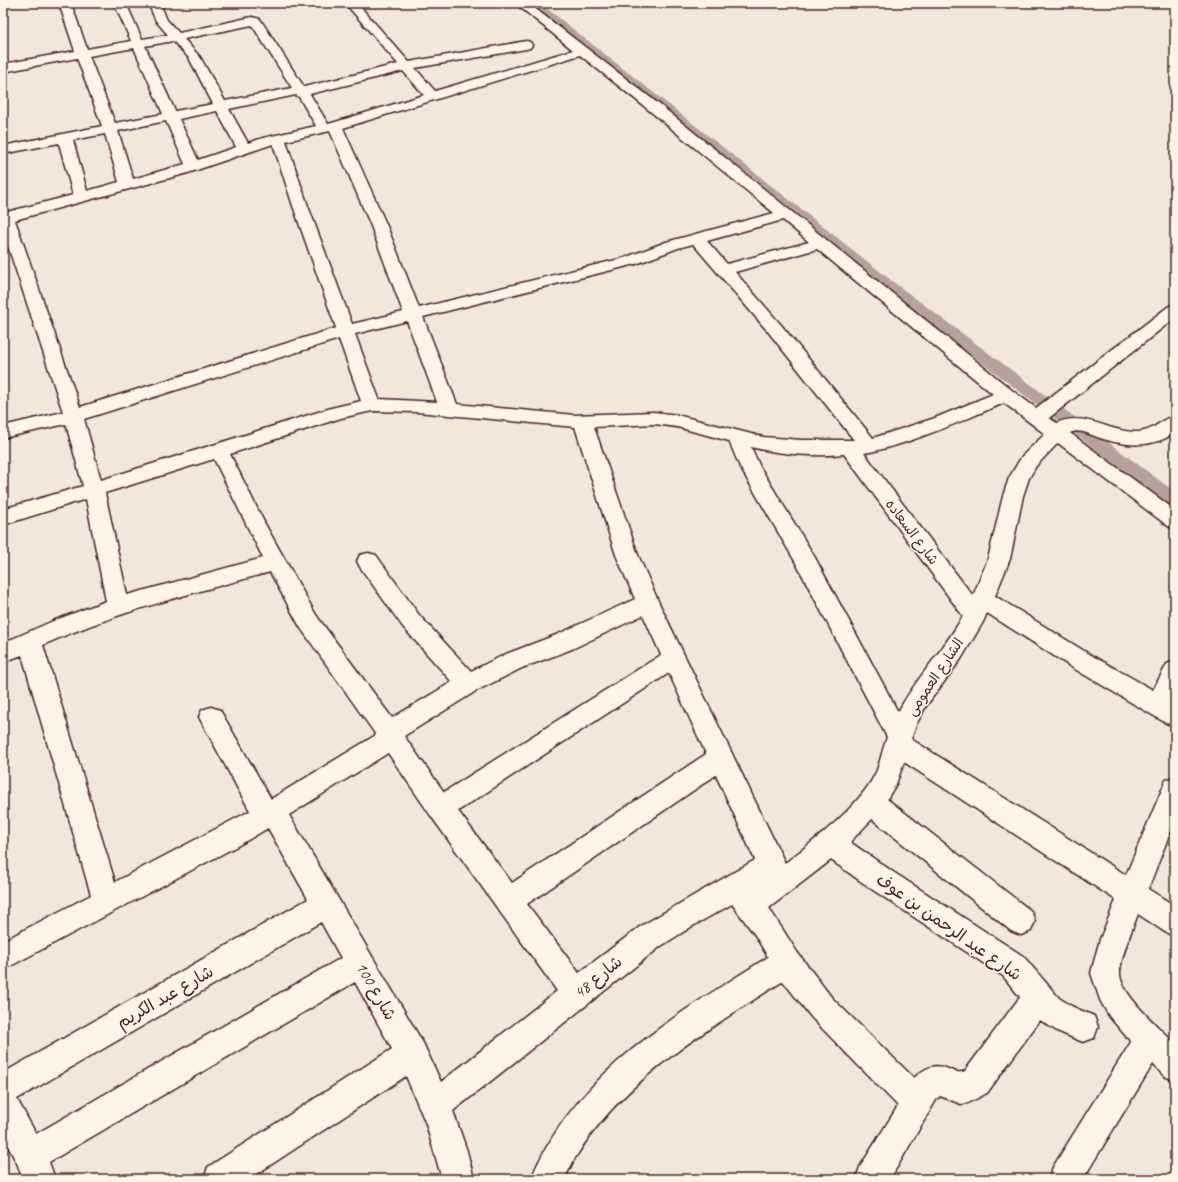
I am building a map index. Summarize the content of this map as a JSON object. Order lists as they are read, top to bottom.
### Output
{
  "streets": {
    "street": [
      "شارع السعاده",
      "الشارع العمومى",
      "شارع عبد الرحمن بن عوف",
      "شارع 48",
      "شارع 100",
      "شارع عبد الكريم"
    ]
  },
  "crossings": [
    ["شارع السعاده", "الشارع العمومى"],
    ["الشارع العمومى", "شارع عبد الرحمن بن عوف"],
    ["الشارع العمومى", "شارع 48"],
    ["شارع 48", "شارع 100"],
    ["شارع 100", "شارع عبد الكريم"]
  ]
}
